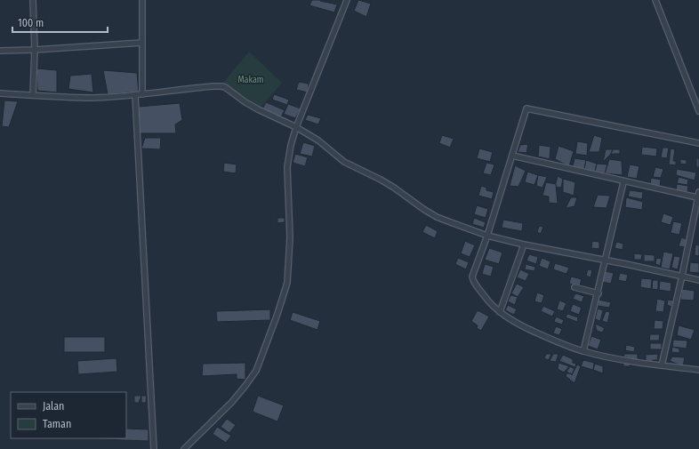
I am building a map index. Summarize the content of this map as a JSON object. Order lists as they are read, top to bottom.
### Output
{
  "parks": ["Makam"],
  "legend": ["Jalan", "Taman"],
  "scale_bar": "100 m"
}
